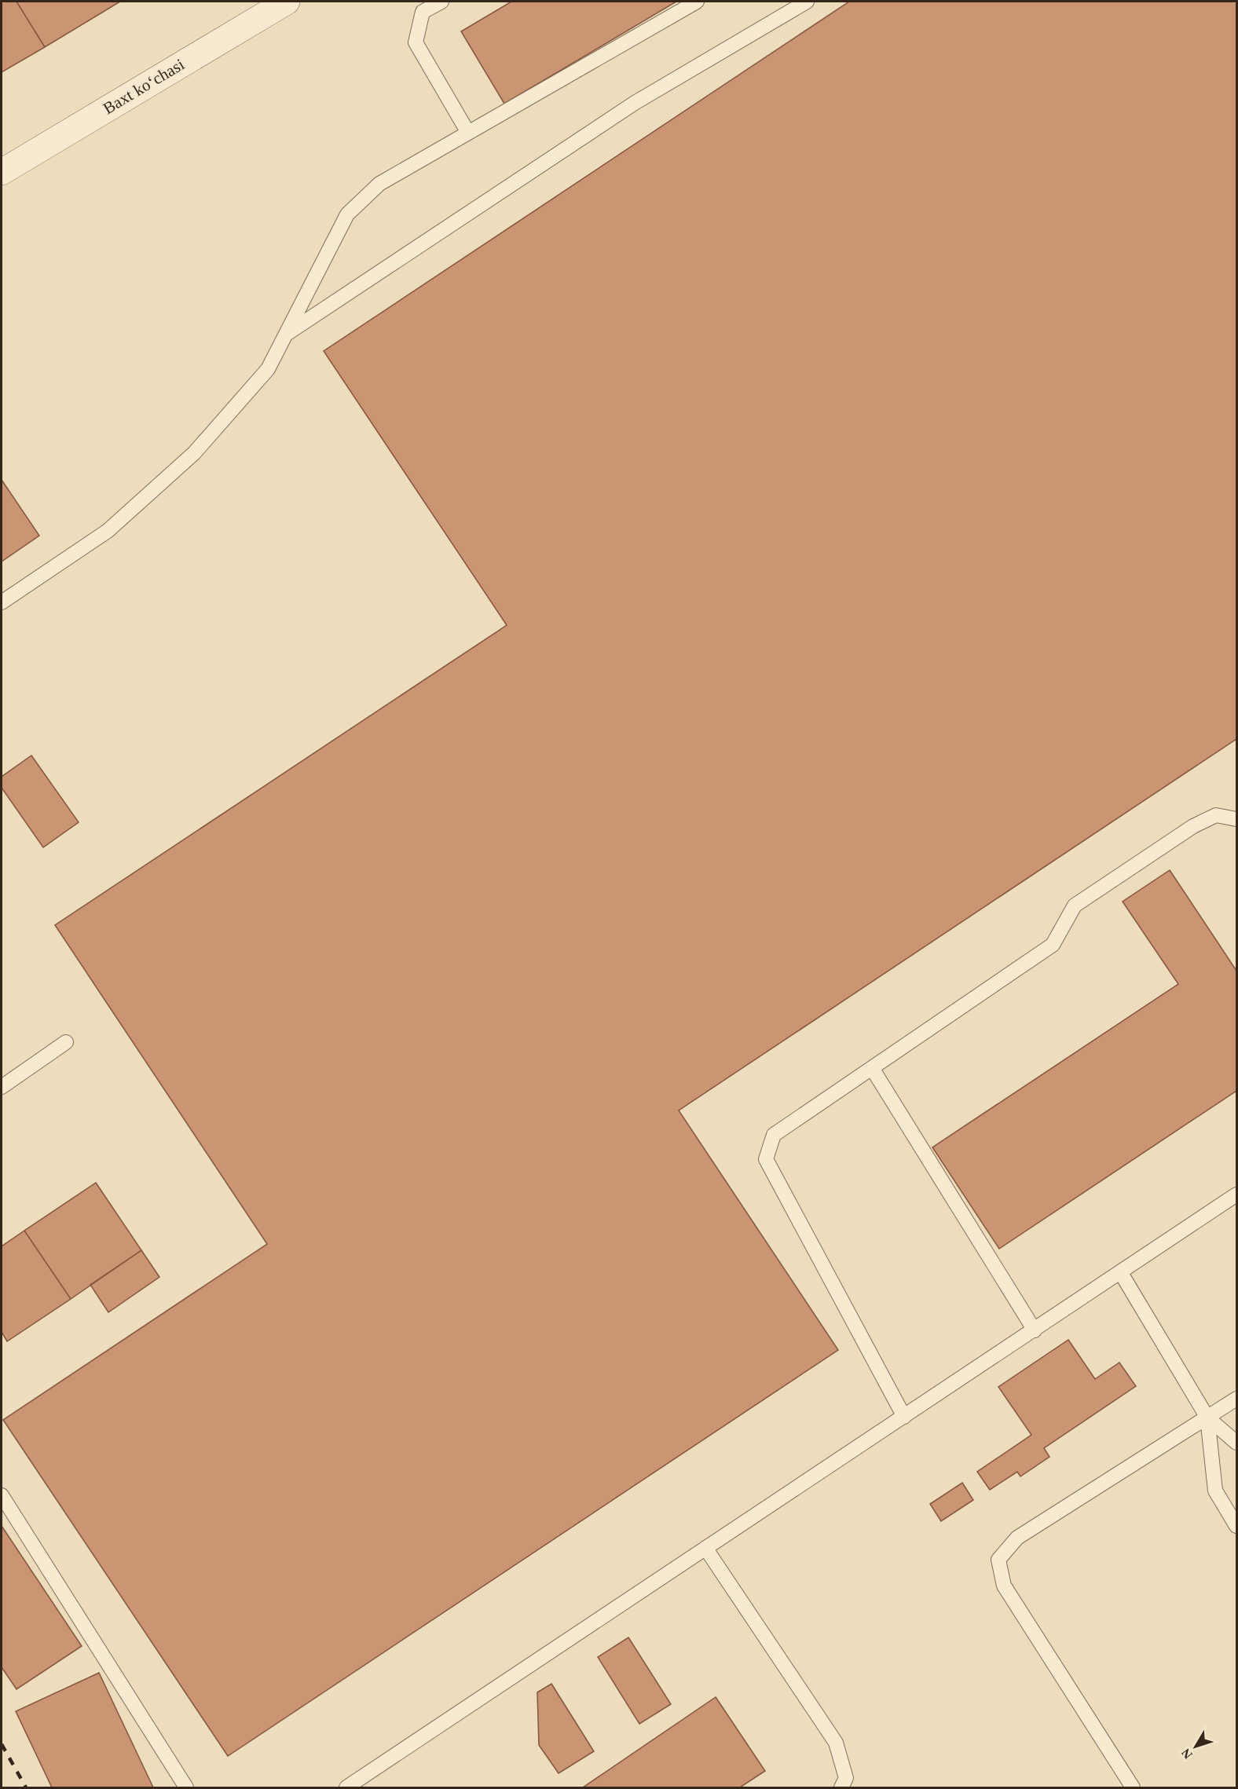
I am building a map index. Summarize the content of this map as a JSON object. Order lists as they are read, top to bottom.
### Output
{
  "streets": {
    "street": ["Baxt koʻchasi"]
  },
  "north": "bottom left"
}
